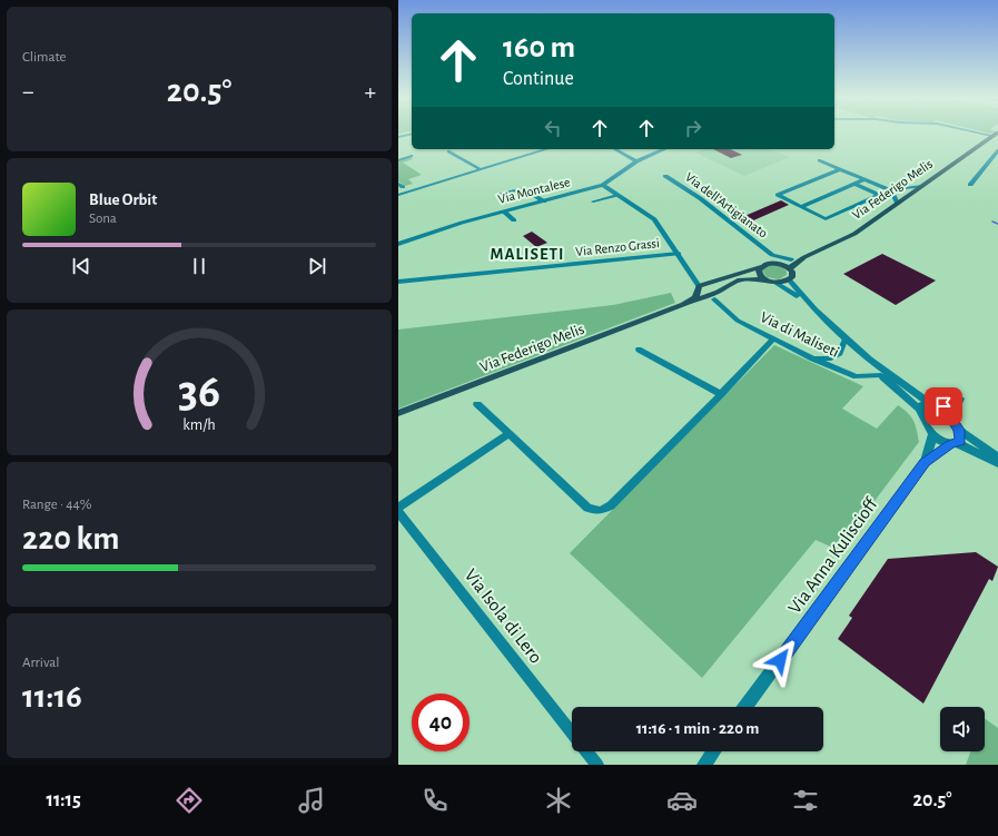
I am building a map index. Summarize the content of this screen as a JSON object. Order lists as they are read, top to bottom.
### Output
{
  "streets": {
    "main road": ["Via Federigo Melis"],
    "street": [
      "Via Montalese",
      "Via dell'Artigianato",
      "Via Renzo Grassi",
      "Via di Maliseti",
      "Via Anna Kuliscioff",
      "Via Isola di Lero"
    ]
  },
  "crossings": [
    ["Via Federigo Melis", "Via dell'Artigianato"],
    ["Via Federigo Melis", "Via di Maliseti"]
  ],
  "districts": ["MALISETI"],
  "page": {
    "tile": [
      "Climate",
      ["Range · 44%", "220 km"],
      ["Arrival", "11:16"]
    ],
    "turn": ["160 m", "Continue"],
    "heat": ["−", "20.5°", "+"],
    "song": ["Blue Orbit", "Sona"],
    "limit": "40",
    "trip": "11:16 · 1 min · 220 m",
    "tabs": ["11:15", "20.5°"],
    "gauge": ["36", "km/h"]
  }
}
